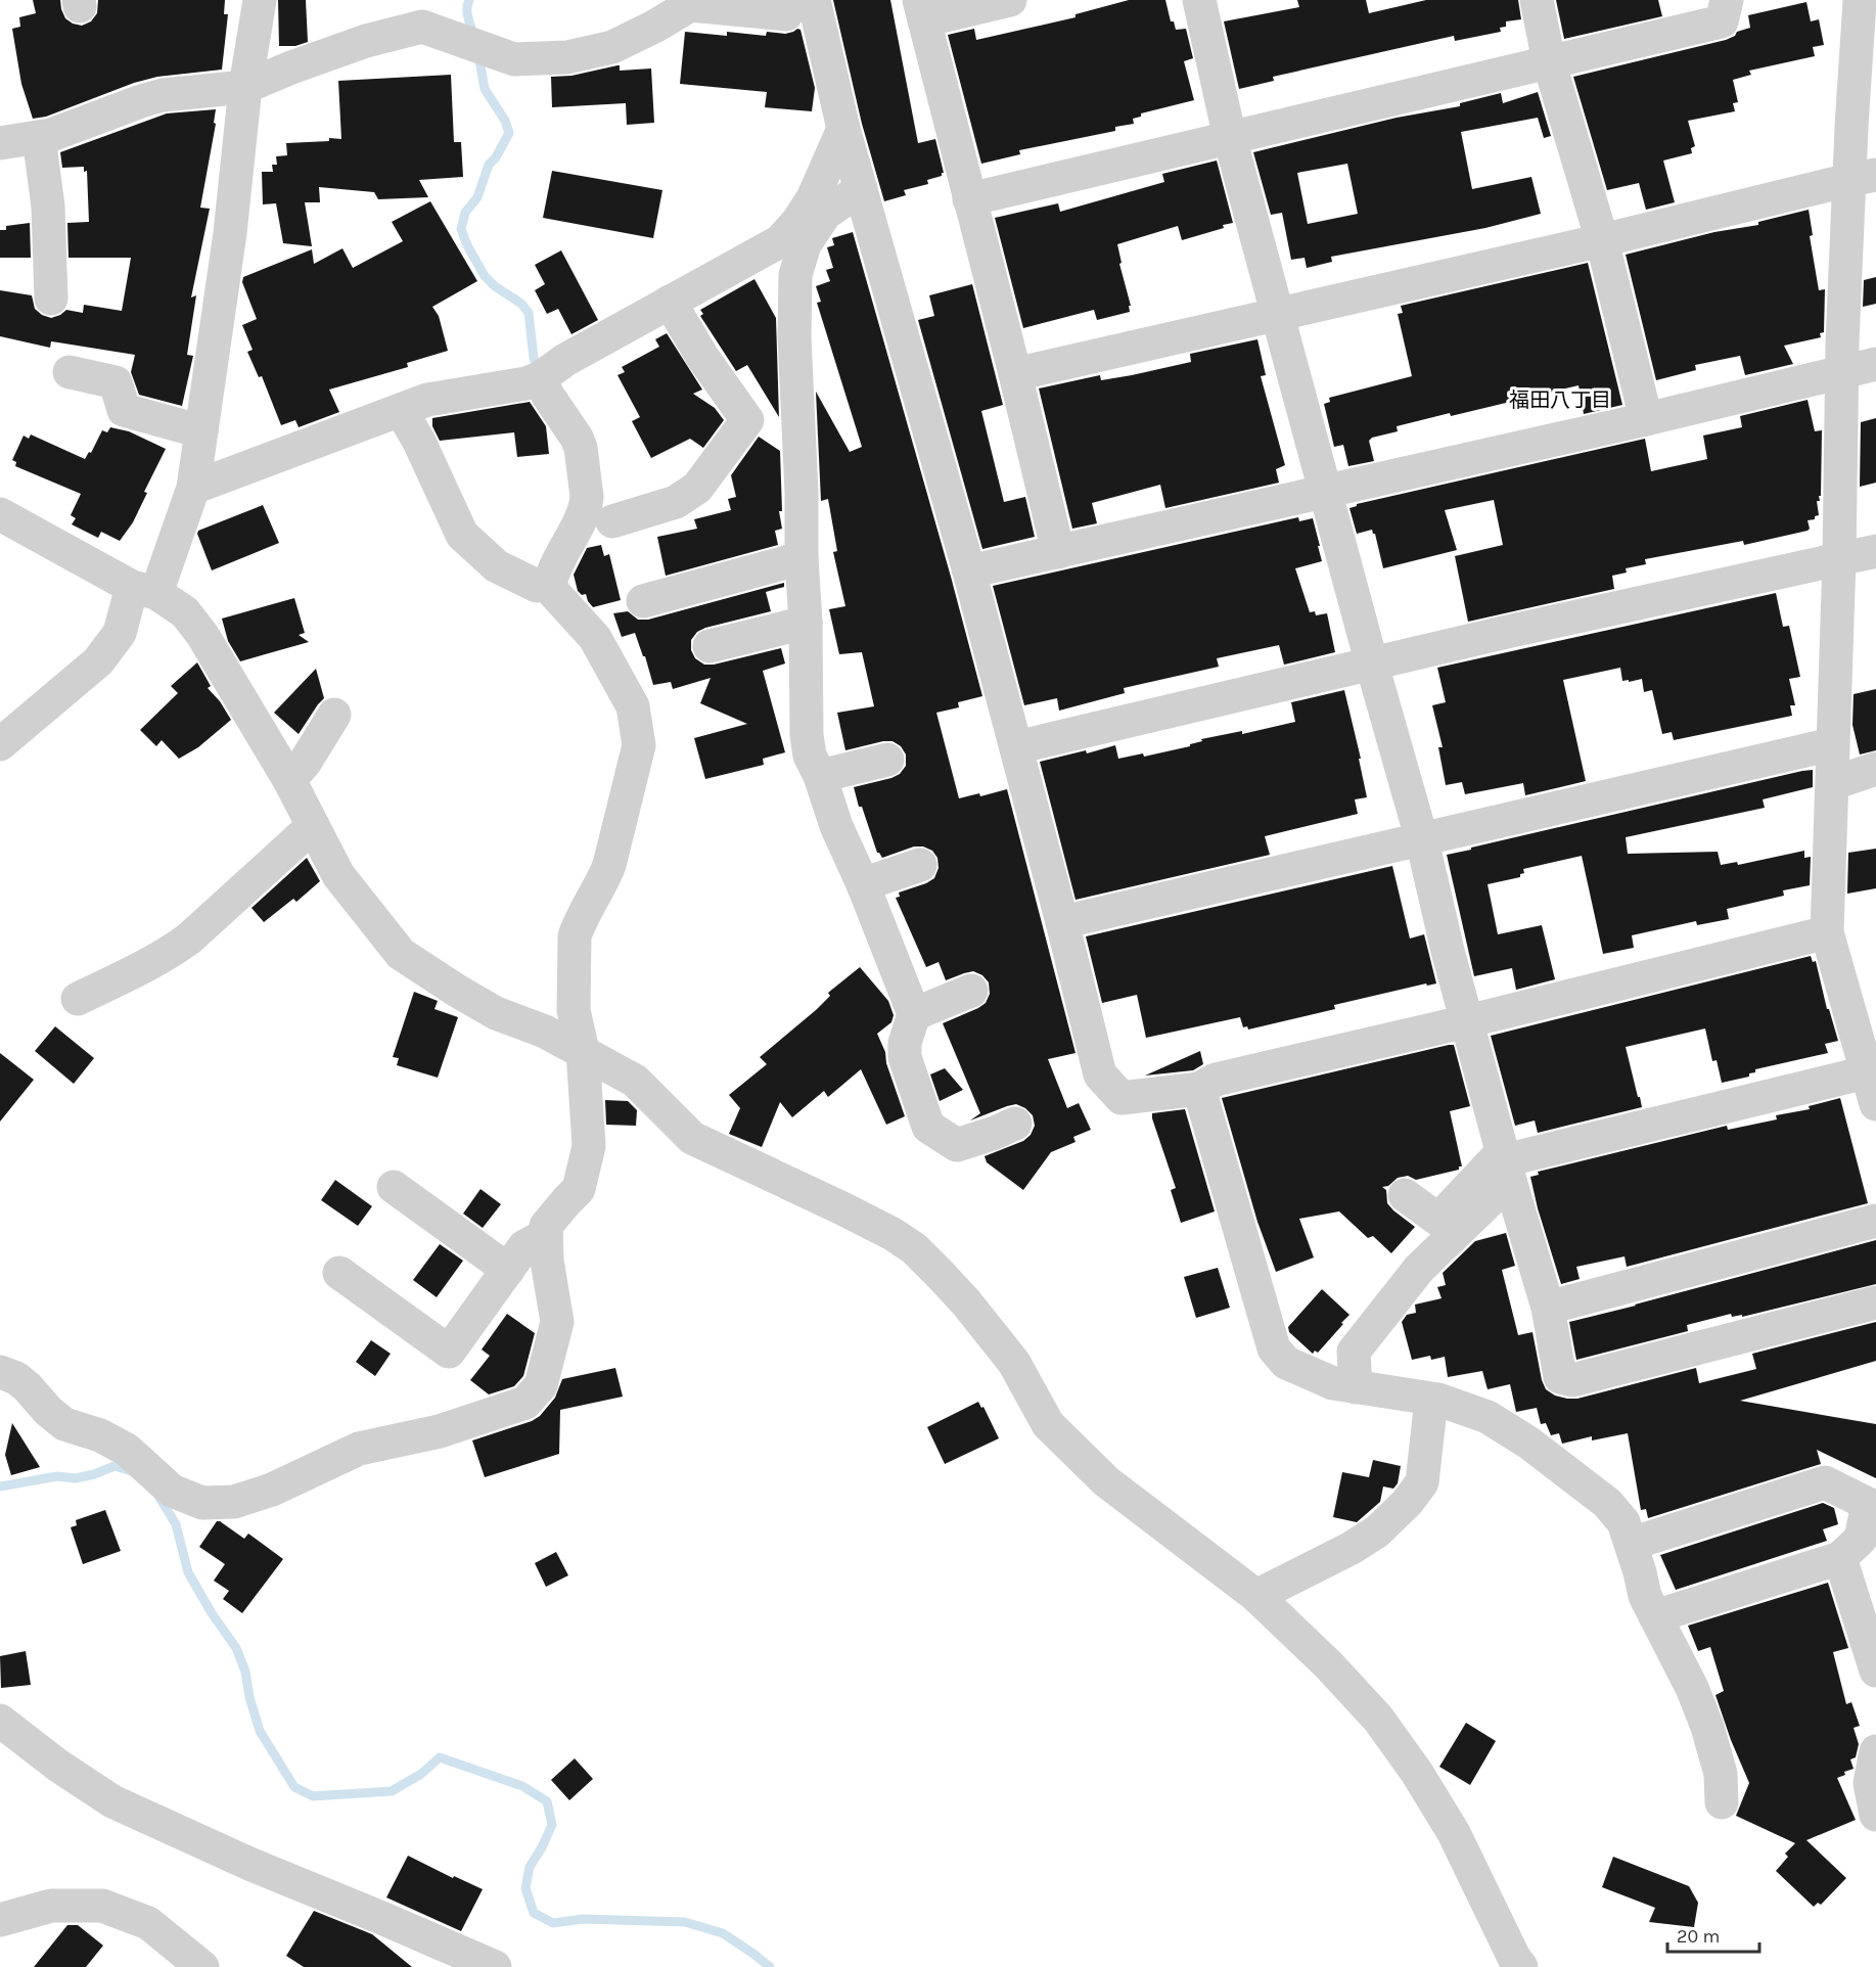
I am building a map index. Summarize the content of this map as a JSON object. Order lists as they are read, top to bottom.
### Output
{
  "districts": ["福田八丁目"],
  "scale_bar": "20 m"
}
